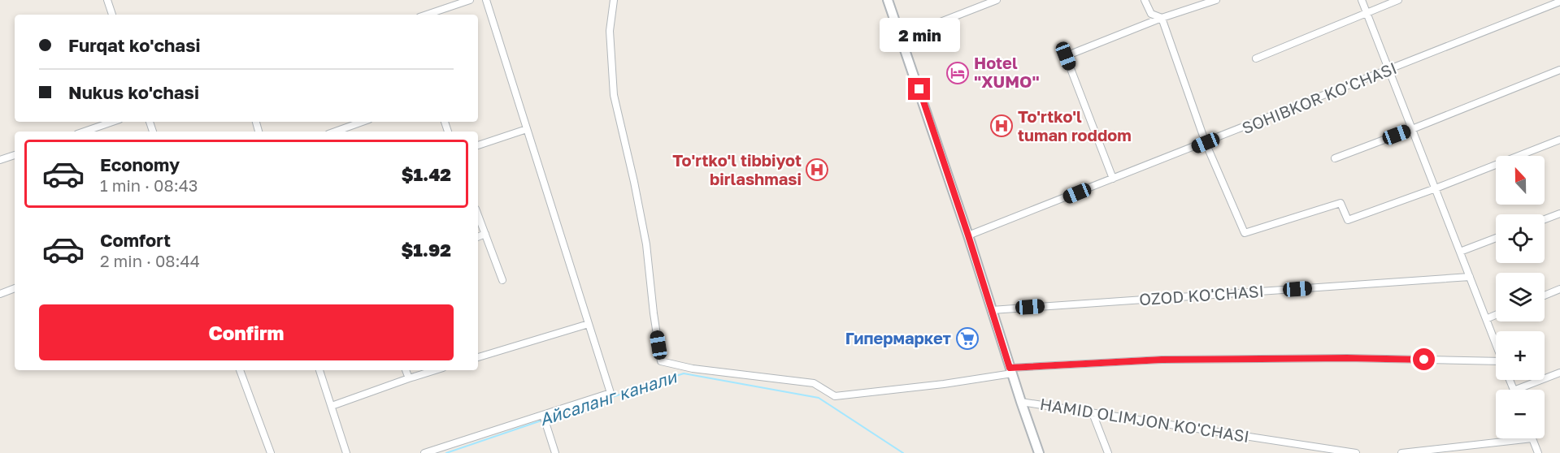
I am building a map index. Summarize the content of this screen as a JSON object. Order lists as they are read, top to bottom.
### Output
{
  "streets": {
    "street": ["SOHIBKOR KO'CHASI", "OZOD KO'CHASI", "HAMID OLIMJON KO'CHASI"]
  },
  "water": ["Айсаланг канали"],
  "places": {
    "hotel": ["Hotel \"XUMO\""],
    "hospital": ["To'rtko'l tuman roddom", "To'rtko'l tibbiyot birlashmasi"],
    "supermarket": ["Гипермаркет"]
  },
  "north": "top",
  "page": {
    "banner": ["Furqat ko'chasi", "Nukus ko'chasi"],
    "bubble": "2 min",
    "list": [
      {
        "name": "Economy",
        "note": "1 min · 08:43",
        "value": "$1.42"
      },
      {
        "name": "Comfort",
        "note": "2 min · 08:44",
        "value": "$1.92"
      }
    ],
    "map_buttons": ["+", "−"],
    "buttons": "Confirm"
  }
}
